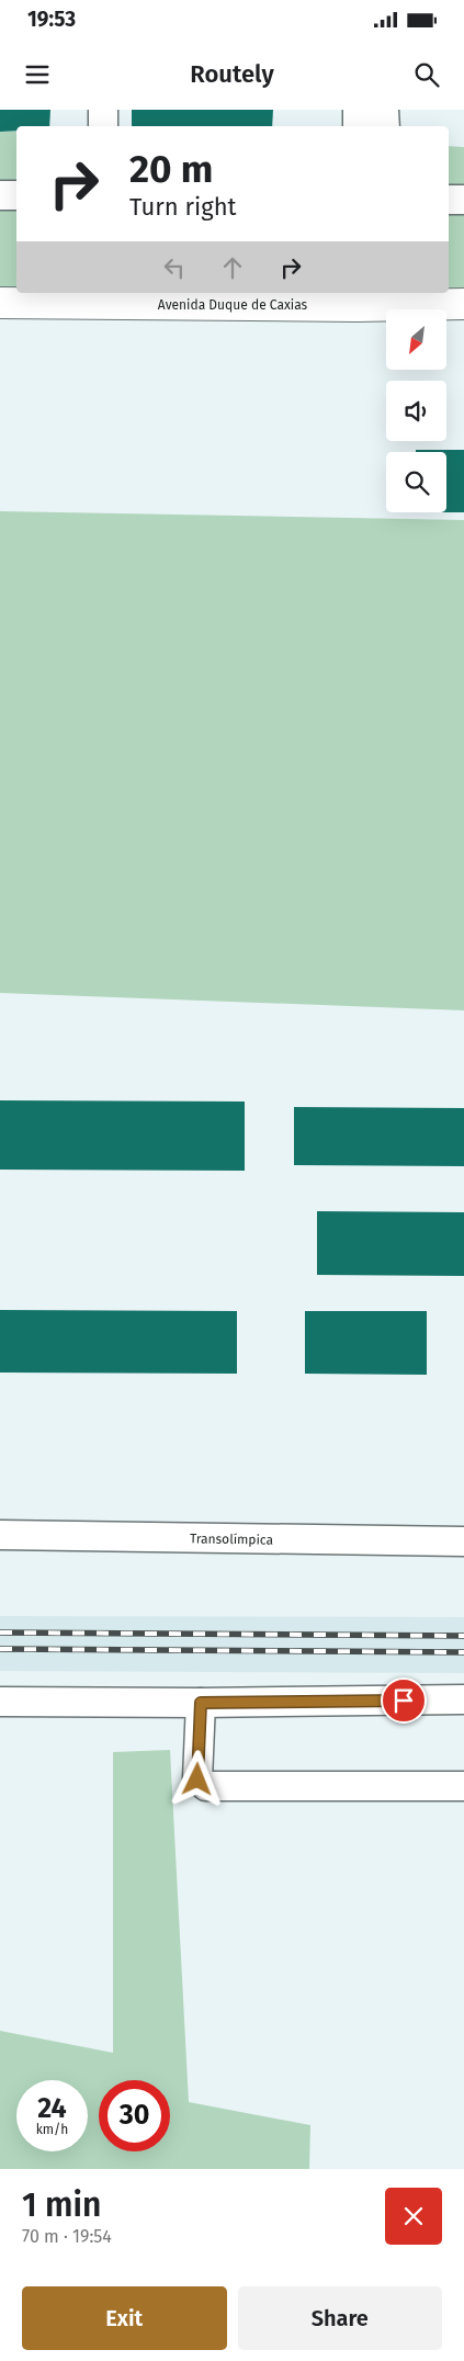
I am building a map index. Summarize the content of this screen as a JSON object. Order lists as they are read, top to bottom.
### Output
{
  "streets": {
    "main road": ["Avenida Duque de Caxias"],
    "street": ["Transolímpica"]
  },
  "north": "bottom left",
  "page": {
    "status": "19:53",
    "header": "Routely",
    "turn": ["20 m", "Turn right"],
    "speed": "24 km/h",
    "limit": "30",
    "heading": ["1 min", "70 m · 19:54"],
    "buttons": ["Exit", "Share"]
  }
}
